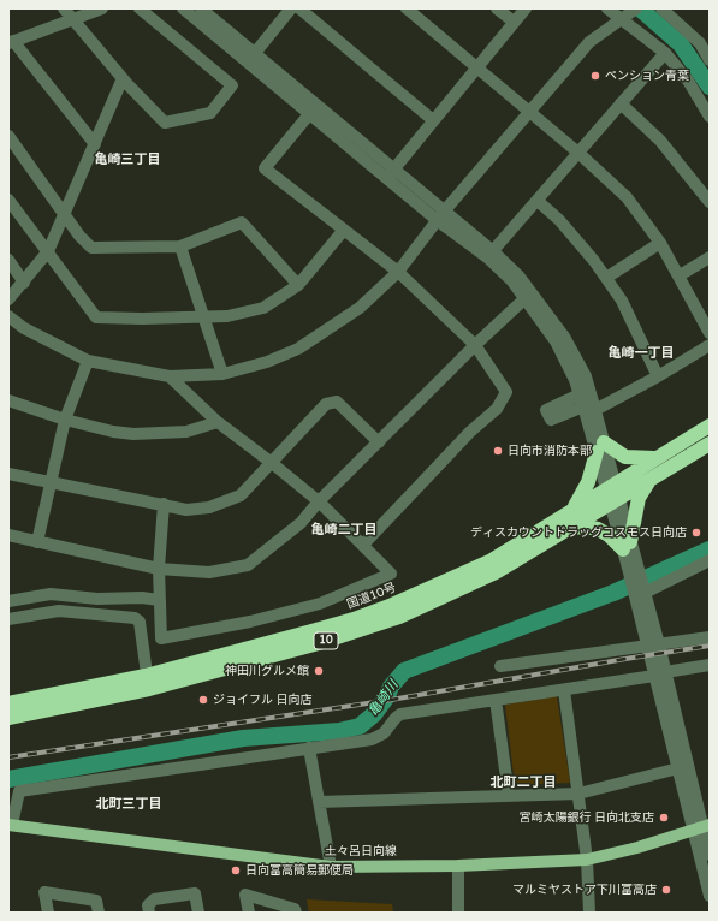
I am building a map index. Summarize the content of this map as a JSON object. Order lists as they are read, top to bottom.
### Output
{
  "streets": {
    "highway": ["国道10号", "10"],
    "main road": ["土々呂日向線"]
  },
  "districts": [
    "亀崎三丁目",
    "亀崎一丁目",
    "亀崎二丁目",
    "北町二丁目",
    "北町三丁目"
  ],
  "water": ["亀崎川"],
  "places": [
    "ペンション青葉",
    "日向市消防本部",
    "ディスカウントドラッグコスモス日向店",
    "神田川グルメ館",
    "ジョイフル 日向店",
    "宮崎太陽銀行 日向北支店",
    "日向富高簡易郵便局",
    "マルミヤストア下川富高店"
  ]
}
